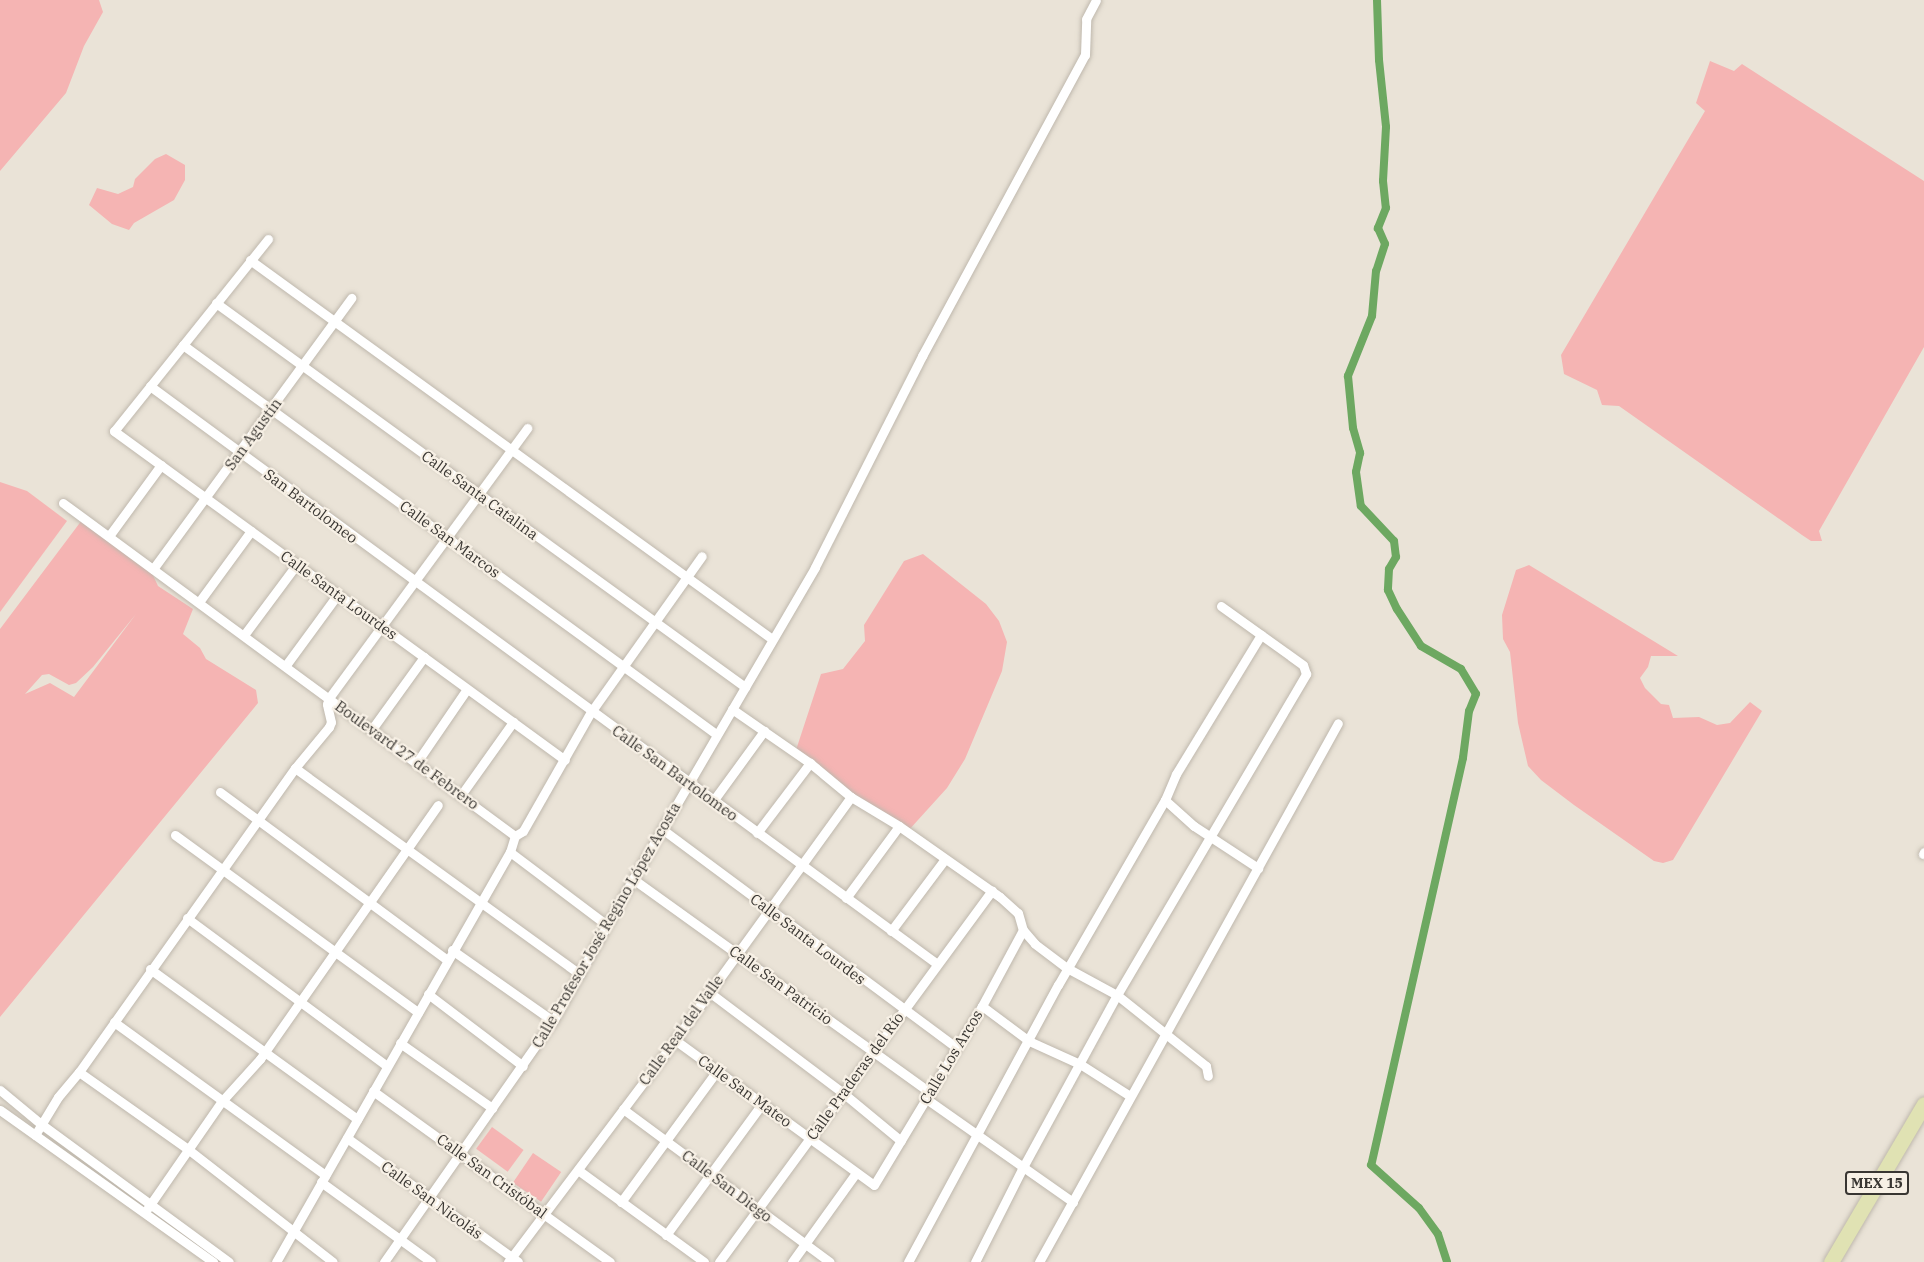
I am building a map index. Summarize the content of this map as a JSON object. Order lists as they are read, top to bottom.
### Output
{
  "streets": {
    "main road": ["MEX 15"],
    "street": [
      "San Agustín",
      "Calle Santa Catalina",
      "San Bartolomeo",
      "Calle San Marcos",
      "Calle Santa Lourdes",
      "Boulevard 27 de Febrero",
      "Calle San Bartolomeo",
      "Calle Profesor José Regino López Acosta",
      "Calle San Patricio",
      "Calle Real del Valle",
      "Calle Los Arcos",
      "Calle Praderas del Río",
      "Calle San Mateo",
      "Calle San Cristóbal",
      "Calle San Diego",
      "Calle San Nicolás"
    ]
  },
  "crossings": [
    ["San Agustín", "Calle Santa Catalina"],
    ["San Agustín", "San Bartolomeo"],
    ["San Agustín", "Calle San Marcos"],
    ["San Agustín", "Calle Santa Lourdes"],
    ["San Agustín", "Boulevard 27 de Febrero"],
    ["Calle Santa Catalina", "Calle Profesor José Regino López Acosta"],
    ["San Bartolomeo", "Calle Santa Lourdes"],
    ["San Bartolomeo", "Calle San Bartolomeo"],
    ["Calle San Marcos", "Calle Profesor José Regino López Acosta"],
    ["Calle Santa Lourdes", "Calle Profesor José Regino López Acosta"],
    ["Calle Santa Lourdes", "Calle Real del Valle"],
    ["Calle Santa Lourdes", "Calle Los Arcos"],
    ["Calle Santa Lourdes", "Calle Praderas del Río"],
    ["Calle San Bartolomeo", "Calle Profesor José Regino López Acosta"],
    ["Calle San Bartolomeo", "Calle Real del Valle"],
    ["Calle San Bartolomeo", "Calle Praderas del Río"],
    ["Calle Profesor José Regino López Acosta", "Calle San Patricio"],
    ["Calle Profesor José Regino López Acosta", "Calle San Cristóbal"],
    ["Calle Profesor José Regino López Acosta", "Calle San Nicolás"],
    ["Calle San Patricio", "Calle Real del Valle"],
    ["Calle San Patricio", "Calle Los Arcos"],
    ["Calle San Patricio", "Calle Praderas del Río"],
    ["Calle Real del Valle", "Calle San Mateo"],
    ["Calle Real del Valle", "Calle San Cristóbal"],
    ["Calle Real del Valle", "Calle San Diego"],
    ["Calle Real del Valle", "Calle San Nicolás"],
    ["Calle Los Arcos", "Calle San Mateo"],
    ["Calle Praderas del Río", "Calle San Mateo"],
    ["Calle Praderas del Río", "Calle San Diego"]
  ]
}
